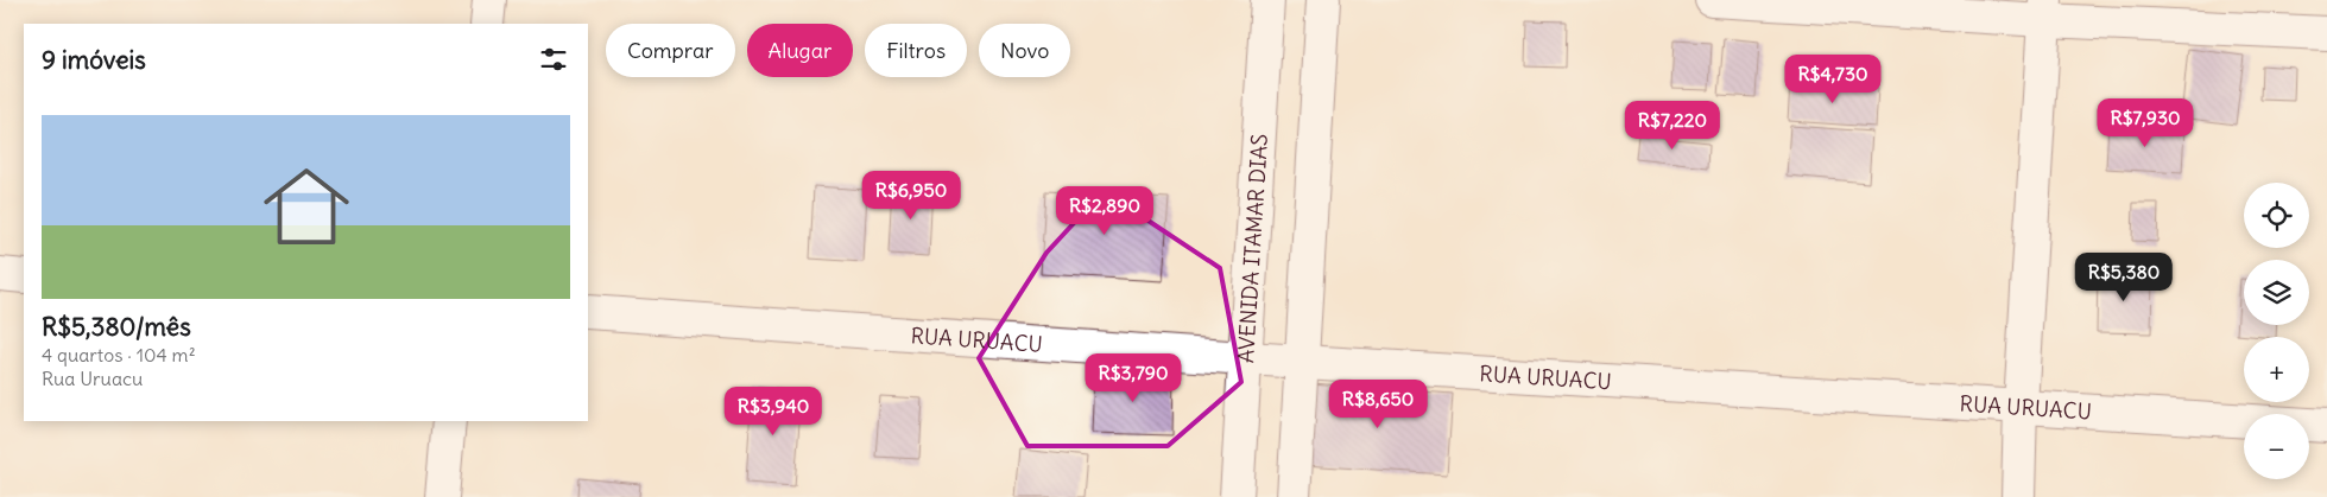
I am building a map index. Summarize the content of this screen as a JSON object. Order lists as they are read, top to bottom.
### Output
{
  "streets": {
    "street": ["AVENIDA ITAMAR DIAS", "RUA URUACU"]
  },
  "crossings": [
    ["AVENIDA ITAMAR DIAS", "RUA URUACU"]
  ],
  "page": {
    "chip": [
      "Comprar",
      "Alugar",
      "Filtros",
      "Novo"
    ],
    "heading": "9 imóveis",
    "price": [
      "R$4,730",
      "R$7,930",
      "R$7,220",
      "R$6,950",
      "R$2,890",
      "R$5,380",
      "R$3,790",
      "R$8,650",
      "R$3,940"
    ],
    "list": [
      {
        "name": "R$5,380/mês",
        "note": "4 quartos · 104 m² · Rua Uruacu"
      }
    ],
    "map_buttons": ["+", "−"]
  }
}
